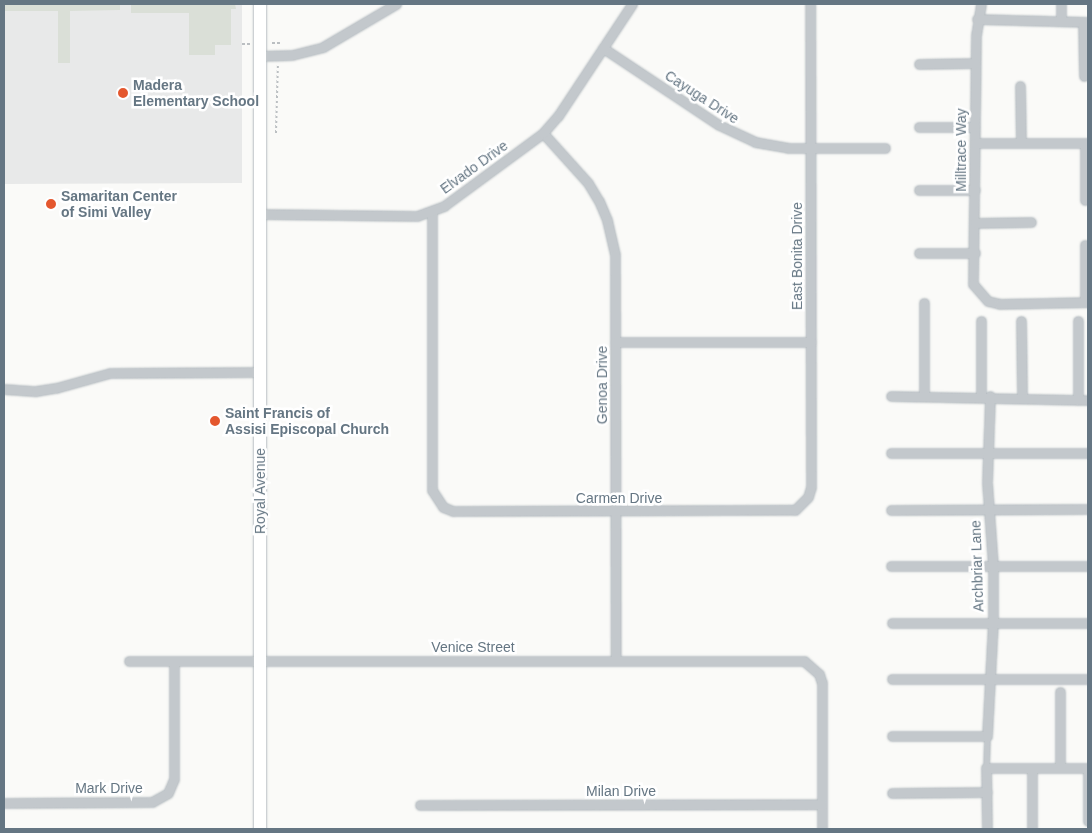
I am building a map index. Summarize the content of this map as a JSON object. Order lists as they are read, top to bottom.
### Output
{
  "streets": {
    "main road": ["Royal Avenue"],
    "street": [
      "Cayuga Drive",
      "Milltrace Way",
      "Elvado Drive",
      "East Bonita Drive",
      "Genoa Drive",
      "Carmen Drive",
      "Archbriar Lane",
      "Venice Street",
      "Mark Drive",
      "Milan Drive"
    ]
  },
  "crossings": [
    ["Cayuga Drive", "Elvado Drive"],
    ["Cayuga Drive", "East Bonita Drive"],
    ["Elvado Drive", "Genoa Drive"],
    ["Elvado Drive", "Royal Avenue"],
    ["Elvado Drive", "Carmen Drive"],
    ["East Bonita Drive", "Carmen Drive"],
    ["Genoa Drive", "Carmen Drive"],
    ["Genoa Drive", "Venice Street"],
    ["Royal Avenue", "Venice Street"],
    ["Venice Street", "Mark Drive"],
    ["Venice Street", "Milan Drive"]
  ],
  "places": ["Madera Elementary School", "Samaritan Center of Simi Valley", "Saint Francis of Assisi Episcopal Church"]
}
